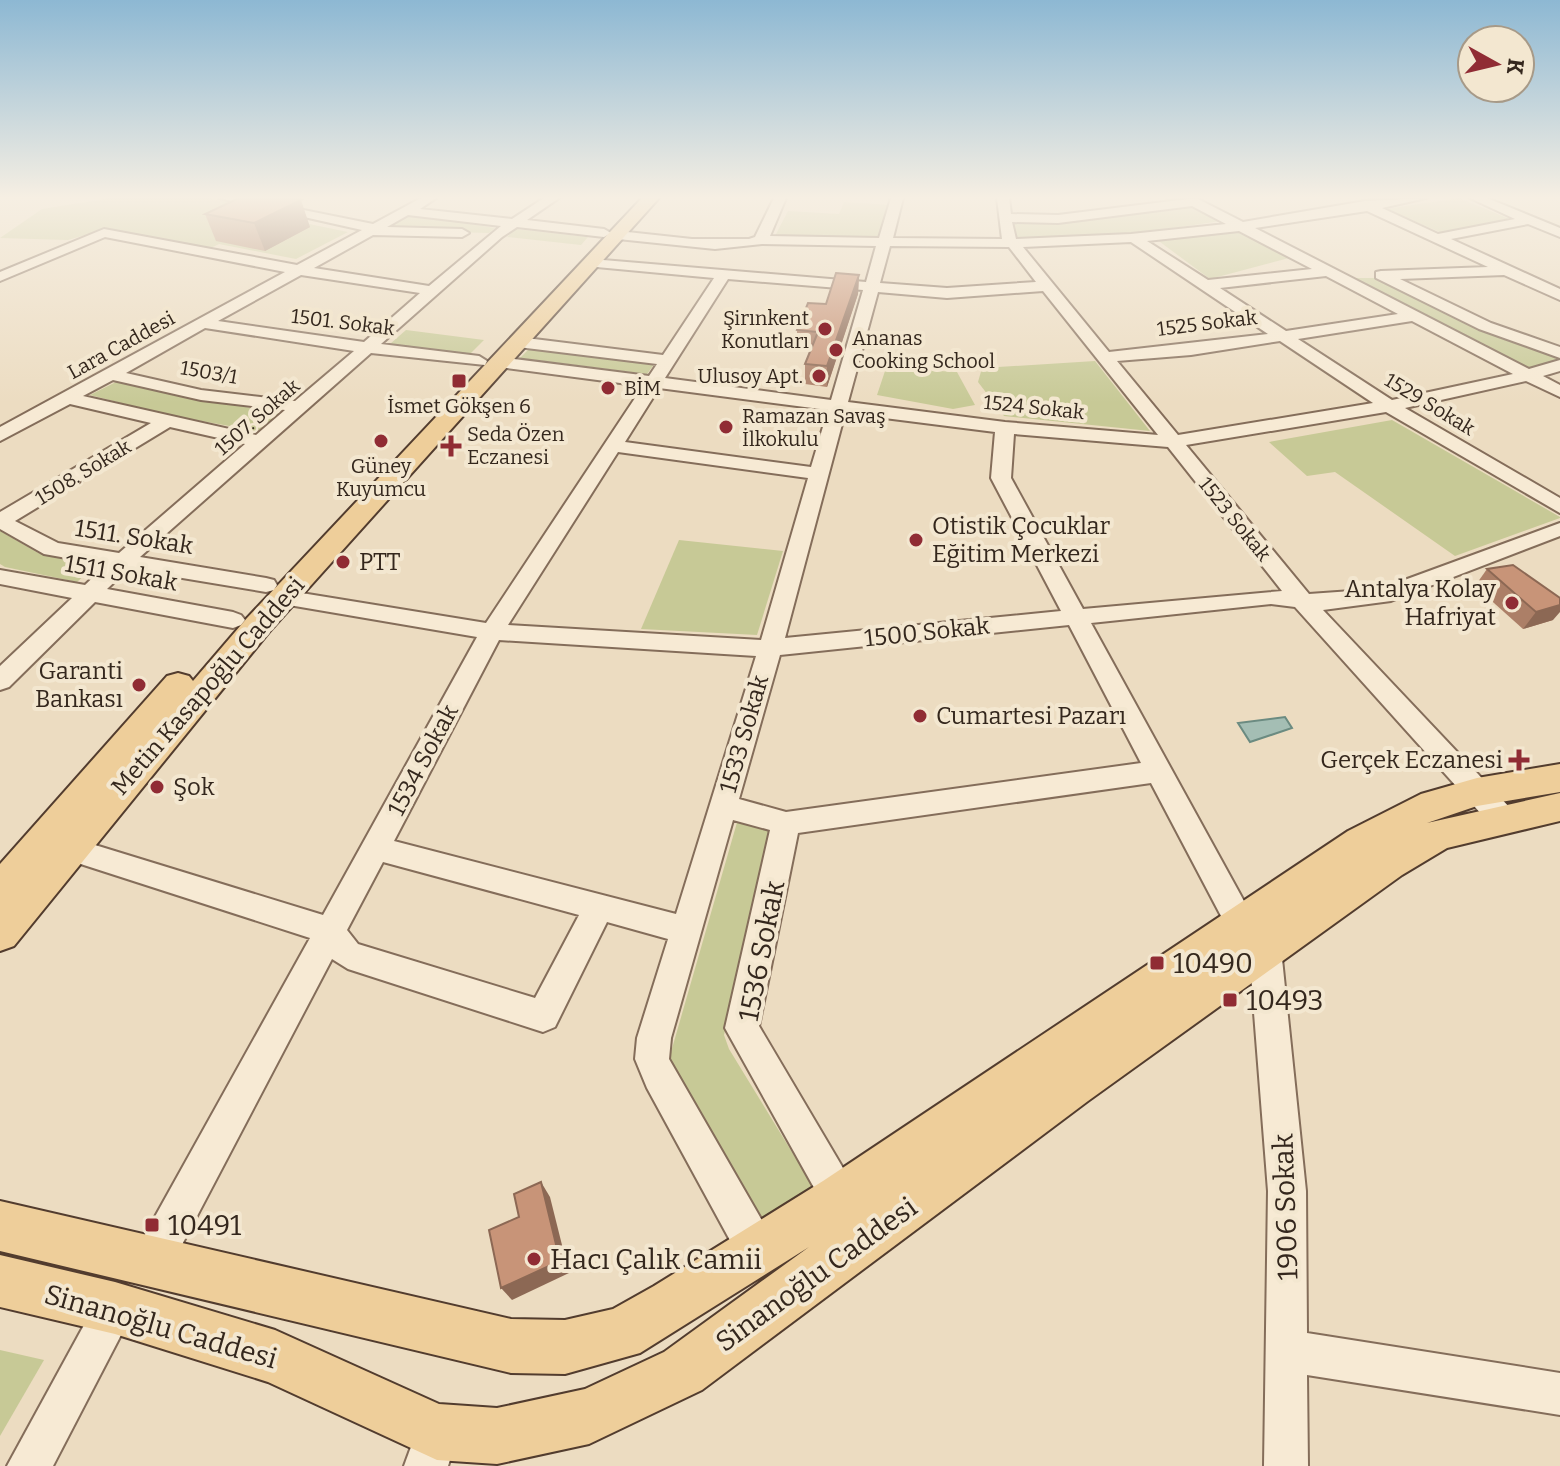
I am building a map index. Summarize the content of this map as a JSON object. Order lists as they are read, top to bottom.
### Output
{
  "streets": {
    "main road": ["Metin Kasapoğlu Caddesi", "Si̇nanoğlu Caddesi"],
    "street": [
      "1501. Sokak",
      "1525 Sokak",
      "Lara Caddesi",
      "1503/1",
      "1529 Sokak",
      "1524 Sokak",
      "1507. Sokak",
      "1508. Sokak",
      "1523 Sokak",
      "1511. Sokak",
      "1511 Sokak",
      "1500 Sokak",
      "1533 Sokak",
      "1534 Sokak",
      "1536 Sokak",
      "1906 Sokak"
    ]
  },
  "crossings": [
    ["1501. Sokak", "Lara Caddesi"],
    ["1501. Sokak", "1524 Sokak"],
    ["1501. Sokak", "1507. Sokak"],
    ["1501. Sokak", "Metin Kasapoğlu Caddesi"],
    ["1525 Sokak", "1529 Sokak"],
    ["1525 Sokak", "1523 Sokak"],
    ["Lara Caddesi", "1503/1"],
    ["1503/1", "1507. Sokak"],
    ["1529 Sokak", "1524 Sokak"],
    ["1524 Sokak", "1523 Sokak"],
    ["1524 Sokak", "Metin Kasapoğlu Caddesi"],
    ["1524 Sokak", "1533 Sokak"],
    ["1524 Sokak", "1534 Sokak"],
    ["1507. Sokak", "1511. Sokak"],
    ["1507. Sokak", "1511 Sokak"],
    ["1508. Sokak", "1511. Sokak"],
    ["1523 Sokak", "1500 Sokak"],
    ["1523 Sokak", "Si̇nanoğlu Caddesi"],
    ["1511. Sokak", "1500 Sokak"],
    ["1511. Sokak", "Metin Kasapoğlu Caddesi"],
    ["1511 Sokak", "Metin Kasapoğlu Caddesi"],
    ["1500 Sokak", "Metin Kasapoğlu Caddesi"],
    ["1500 Sokak", "1533 Sokak"],
    ["1500 Sokak", "1534 Sokak"],
    ["1533 Sokak", "Si̇nanoğlu Caddesi"],
    ["1534 Sokak", "Si̇nanoğlu Caddesi"],
    ["1536 Sokak", "Si̇nanoğlu Caddesi"],
    ["1906 Sokak", "Si̇nanoğlu Caddesi"]
  ],
  "places": {
    "other": [
      "Şirınkent Konutları",
      "Ananas Cooking School",
      "Ulusoy Apt.",
      "BİM",
      "Ramazan Savaş İlkokulu",
      "Güney Kuyumcu",
      "Otistik Çocuklar Eğitim Merkezi",
      "PTT",
      "Antalya Kolay Hafriyat",
      "Garanti Bankası",
      "Cumartesi Pazarı",
      "Şok",
      "Hacı Çalık Camii"
    ],
    "transit": [
      "İsmet Gökşen 6",
      "10490",
      "10493",
      "10491"
    ],
    "health": ["Seda Özen Eczanesi", "Gerçek Eczanesi"]
  },
  "north": "right"
}
